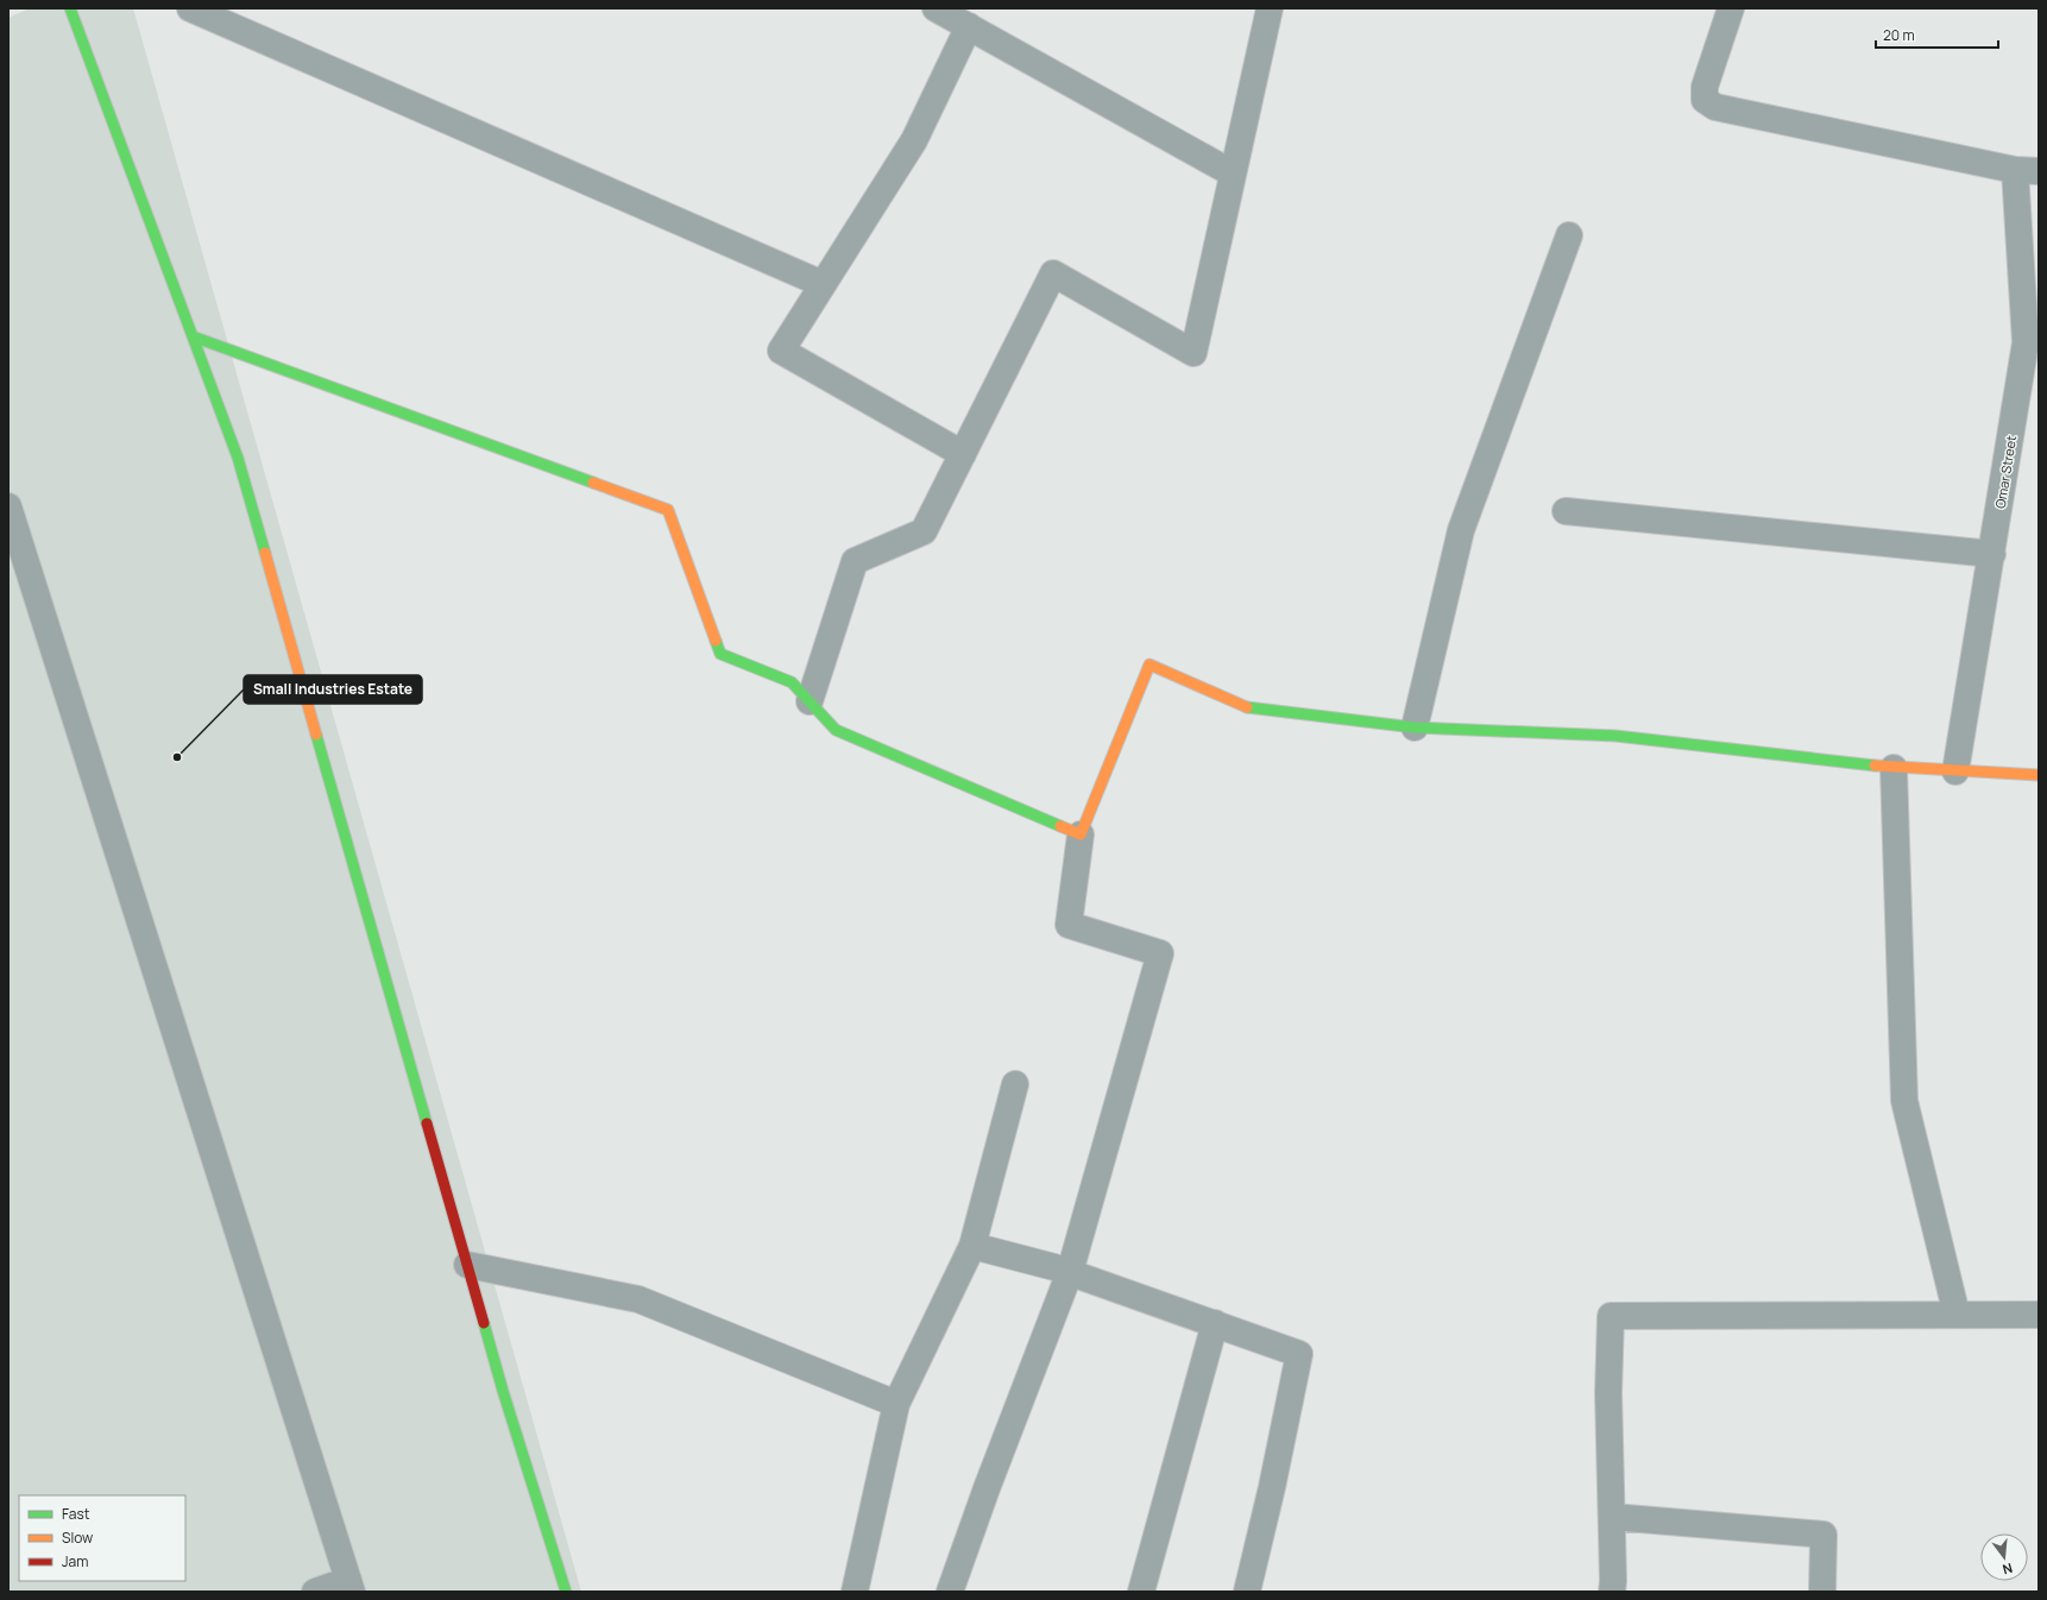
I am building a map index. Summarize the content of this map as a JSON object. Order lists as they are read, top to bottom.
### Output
{
  "streets": {
    "street": ["Omar Street"]
  },
  "places": ["Small Industries Estate"],
  "legend": ["Fast", "Slow", "Jam"],
  "scale_bar": "20 m",
  "north": "bottom"
}
